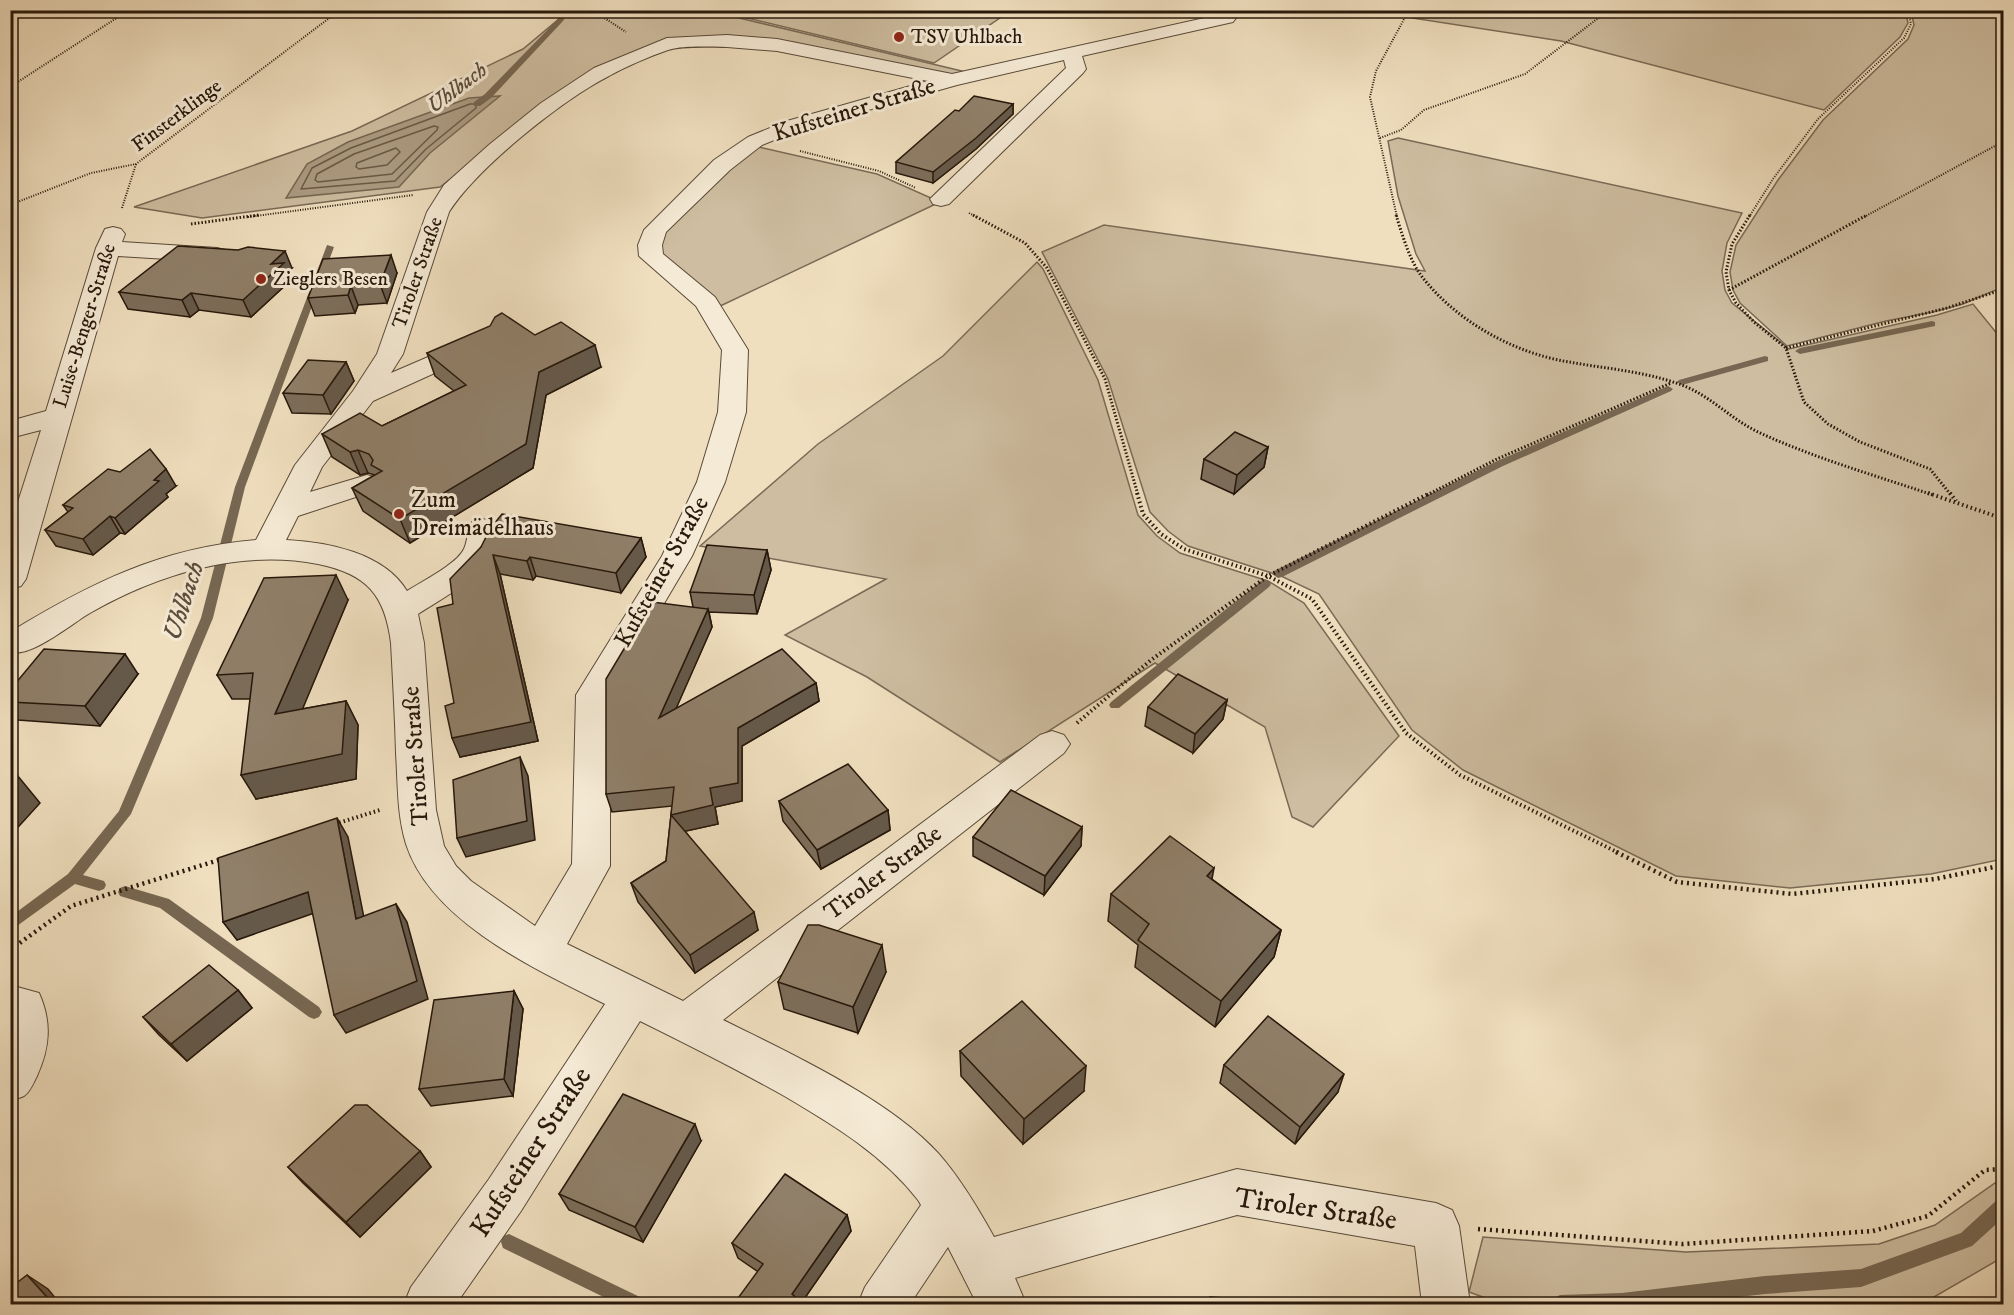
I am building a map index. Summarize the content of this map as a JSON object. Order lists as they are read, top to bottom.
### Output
{
  "streets": {
    "street": ["Kufsteiner Straße", "Tiroler Straße", "Luise-Benger-Straße"],
    "path": ["Finsterklinge"]
  },
  "crossings": [
    ["Kufsteiner Straße", "Tiroler Straße"]
  ],
  "water": ["Uhlbach"],
  "places": ["TSV Uhlbach", "Zieglers Besen", "Zum Dreimädelhaus"]
}
